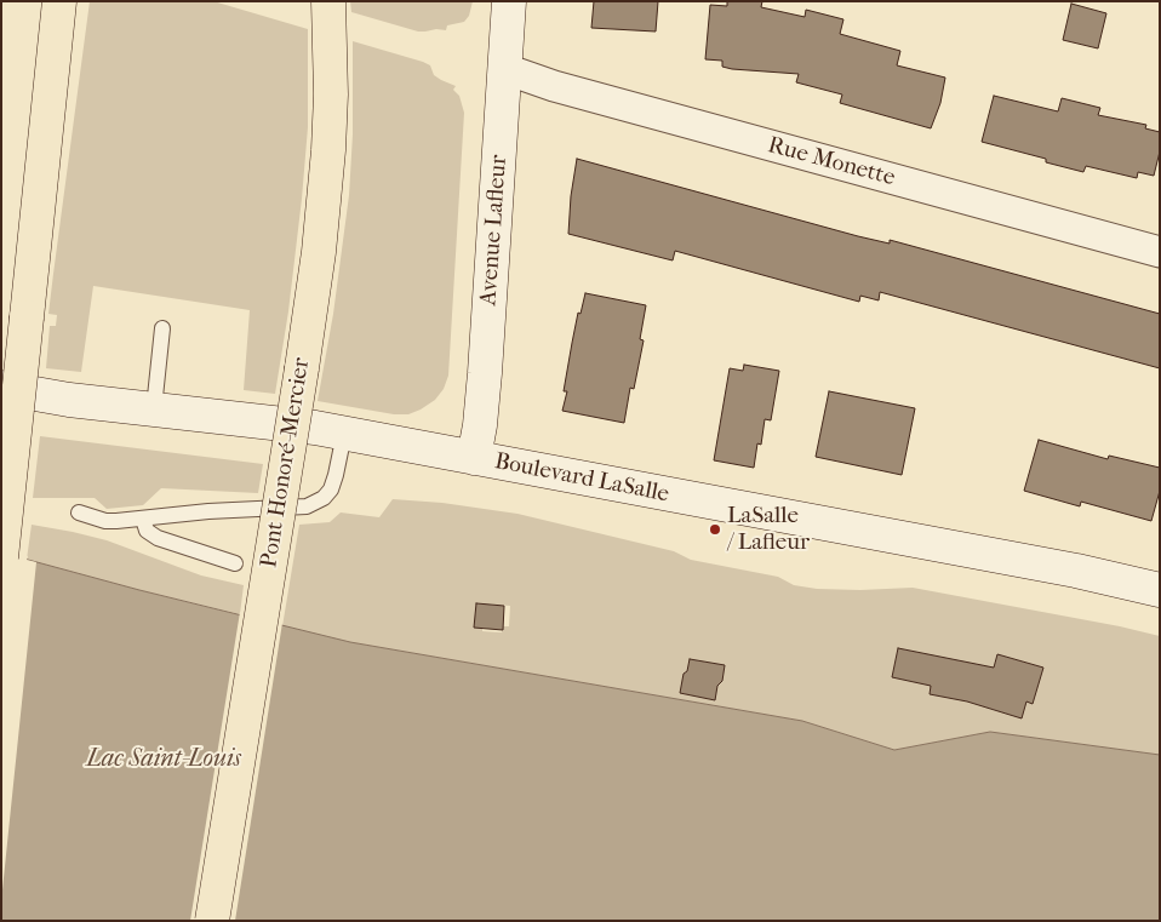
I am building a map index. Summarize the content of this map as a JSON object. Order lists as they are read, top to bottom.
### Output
{
  "streets": {
    "highway": ["Pont Honoré-Mercier"],
    "main road": ["Avenue Lafleur", "Boulevard LaSalle"],
    "street": ["Rue Monette"]
  },
  "crossings": [
    ["Rue Monette", "Avenue Lafleur"],
    ["Avenue Lafleur", "Boulevard LaSalle"]
  ],
  "water": ["Lac Saint-Louis"],
  "places": ["LaSalle / Lafleur"]
}
